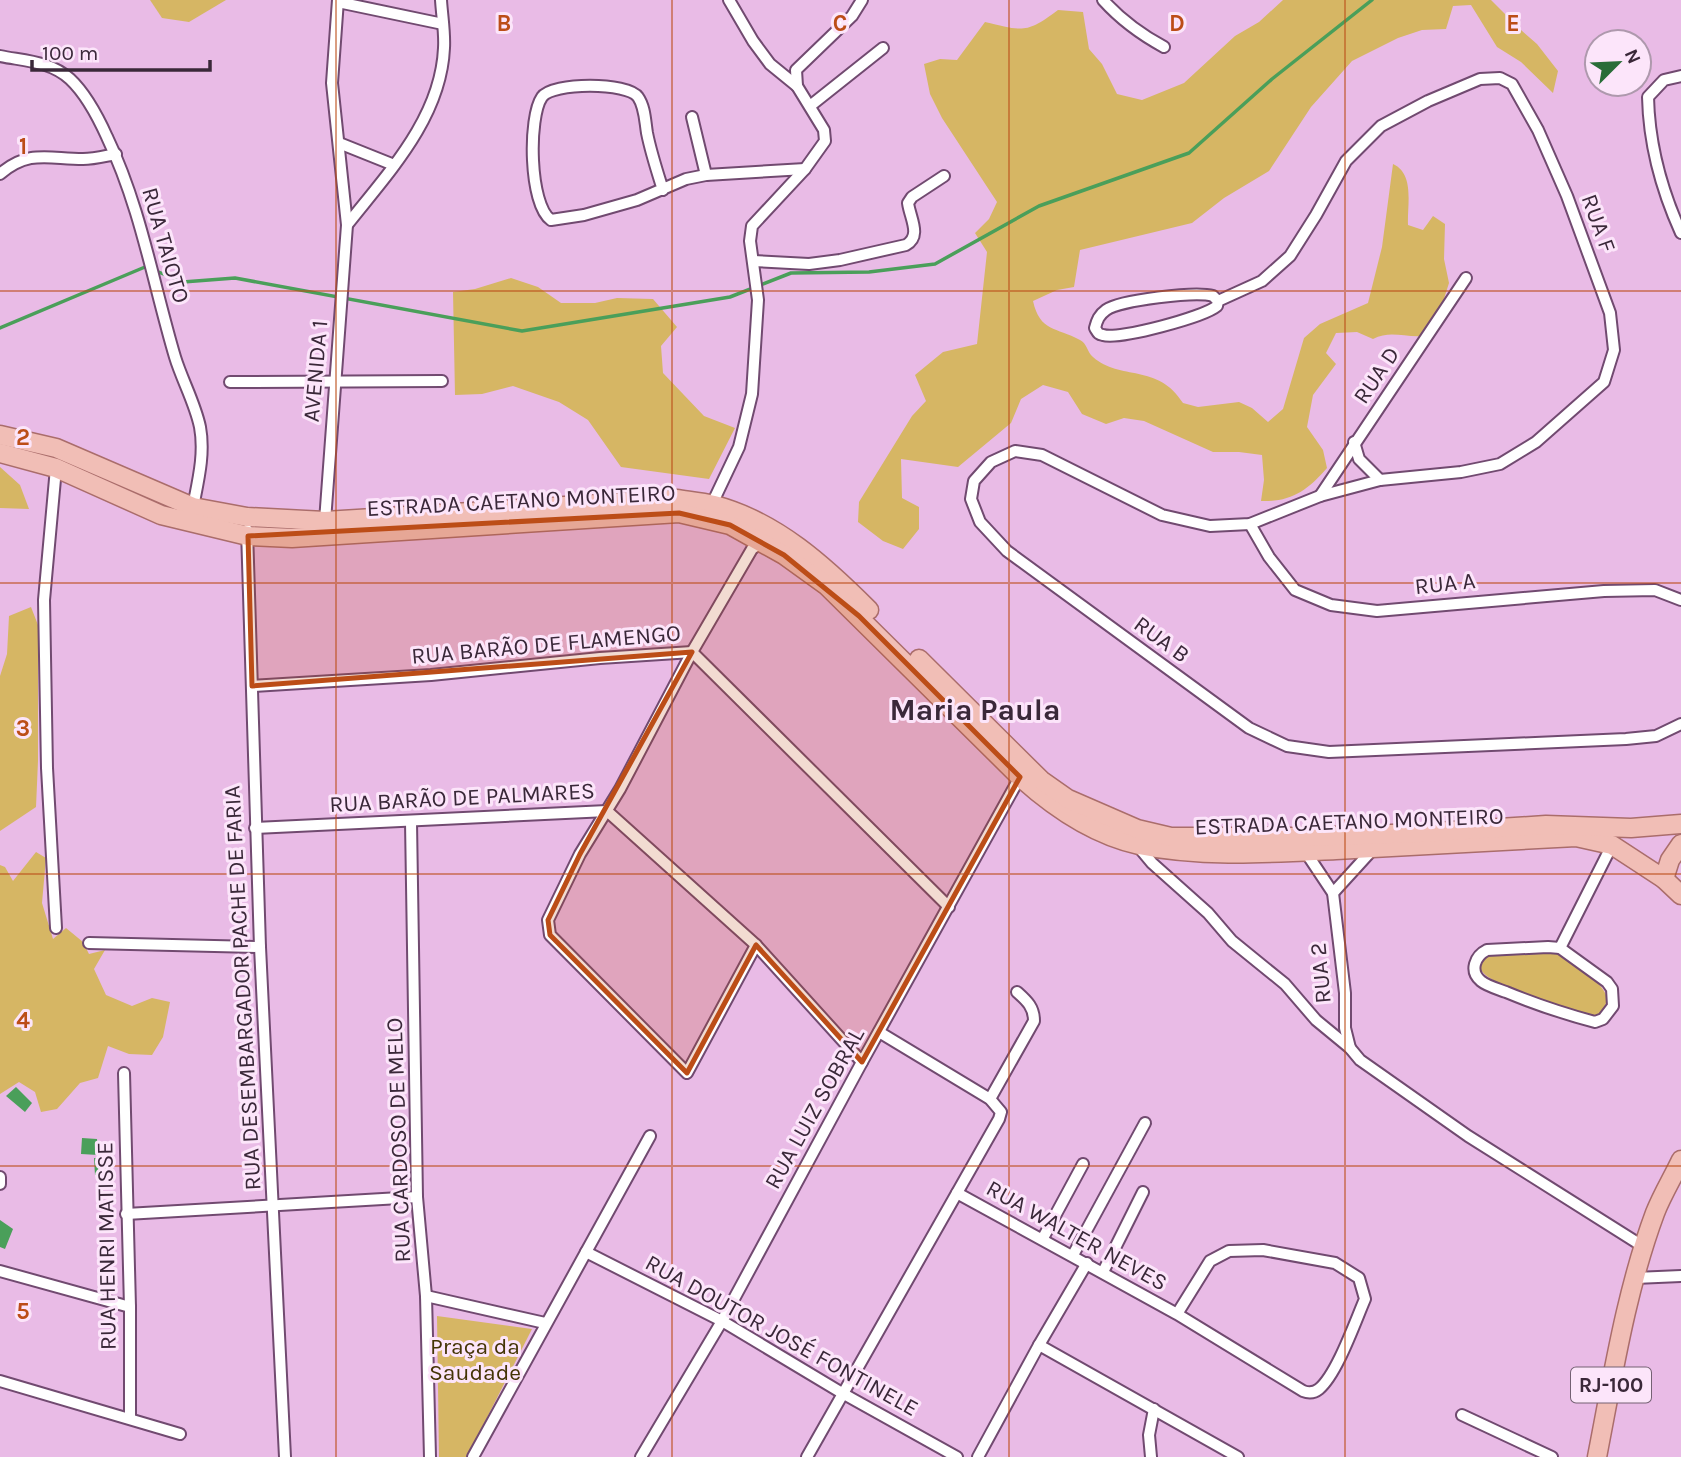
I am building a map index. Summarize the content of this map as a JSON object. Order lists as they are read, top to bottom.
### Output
{
  "streets": {
    "main road": ["ESTRADA CAETANO MONTEIRO", "RJ-100"],
    "street": [
      "RUA F",
      "RUA TAIOTO",
      "AVENIDA 1",
      "RUA D",
      "RUA A",
      "RUA B",
      "RUA BARÃO DE FLAMENGO",
      "RUA BARÃO DE PALMARES",
      "RUA 2",
      "RUA DESEMBARGADOR PACHE DE FARIA",
      "RUA LUIZ SOBRAL",
      "RUA CARDOSO DE MELO",
      "RUA WALTER NEVES",
      "RUA HENRI MATISSE",
      "RUA DOUTOR JOSÉ FONTINELE"
    ]
  },
  "crossings": [
    ["RUA F", "RUA D"],
    ["RUA F", "RUA A"],
    ["RUA F", "RUA B"],
    ["RUA TAIOTO", "ESTRADA CAETANO MONTEIRO"],
    ["AVENIDA 1", "ESTRADA CAETANO MONTEIRO"],
    ["ESTRADA CAETANO MONTEIRO", "RUA 2"],
    ["ESTRADA CAETANO MONTEIRO", "RUA DESEMBARGADOR PACHE DE FARIA"],
    ["ESTRADA CAETANO MONTEIRO", "RUA LUIZ SOBRAL"],
    ["RUA A", "RUA B"],
    ["RUA BARÃO DE FLAMENGO", "RUA DESEMBARGADOR PACHE DE FARIA"],
    ["RUA BARÃO DE FLAMENGO", "RUA LUIZ SOBRAL"],
    ["RUA BARÃO DE PALMARES", "RUA DESEMBARGADOR PACHE DE FARIA"],
    ["RUA BARÃO DE PALMARES", "RUA LUIZ SOBRAL"],
    ["RUA BARÃO DE PALMARES", "RUA CARDOSO DE MELO"],
    ["RUA LUIZ SOBRAL", "RUA DOUTOR JOSÉ FONTINELE"]
  ],
  "districts": ["Maria Paula"],
  "parks": ["Praça da Saudade"],
  "scale_bar": "100 m",
  "north": "top right",
  "grid": {
    "columns": [
      "B",
      "C",
      "D",
      "E"
    ],
    "rows": [
      "1",
      "2",
      "3",
      "4",
      "5"
    ]
  }
}
